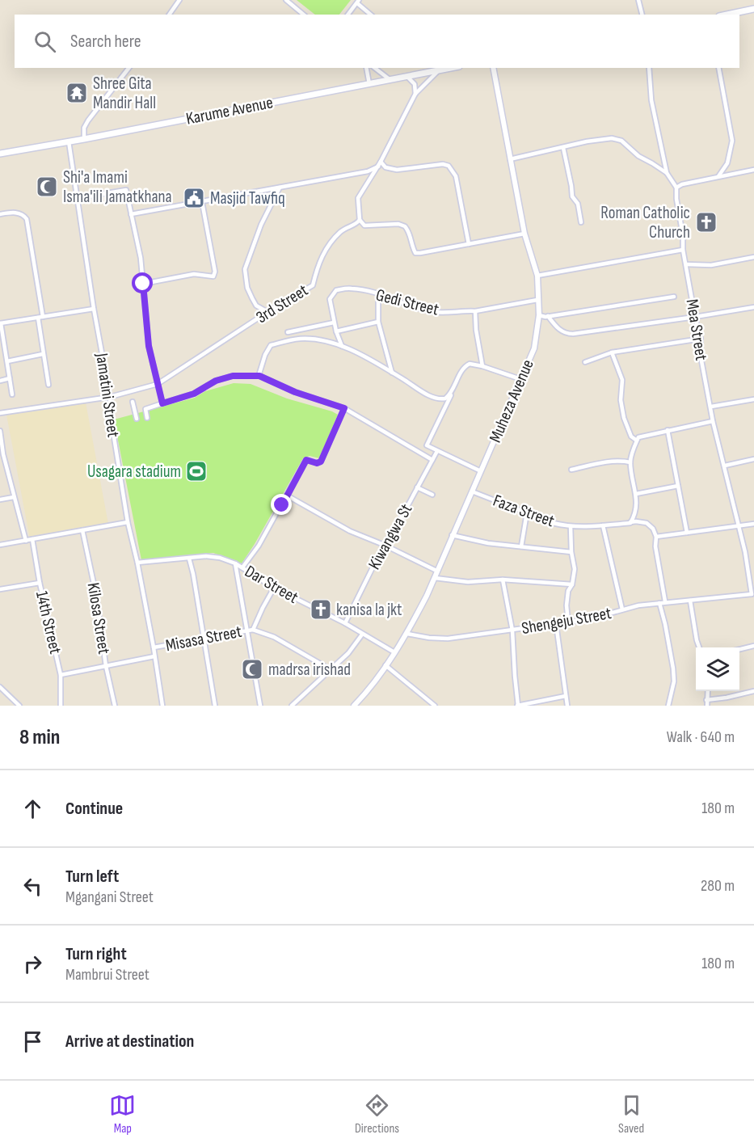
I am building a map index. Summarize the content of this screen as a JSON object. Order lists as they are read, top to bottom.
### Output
{
  "streets": {
    "main road": ["Karume Avenue"],
    "street": [
      "Gedi Street",
      "3rd Street",
      "Mea Street",
      "Jamatini Street",
      "Muheza Avenue",
      "Faza Street",
      "Kiwangwa St",
      "Dar Street",
      "Kilosa Street",
      "Shengeju Street",
      "14th Street",
      "Misasa Street"
    ]
  },
  "crossings": [
    ["Karume Avenue", "Jamatini Street"],
    ["Gedi Street", "Muheza Avenue"],
    ["3rd Street", "Jamatini Street"],
    ["Mea Street", "Shengeju Street"],
    ["Jamatini Street", "Dar Street"],
    ["Jamatini Street", "Misasa Street"],
    ["Muheza Avenue", "Faza Street"],
    ["Muheza Avenue", "Dar Street"],
    ["Muheza Avenue", "Shengeju Street"],
    ["Kiwangwa St", "Dar Street"]
  ],
  "places": {
    "temple": ["Shree Gita Mandir Hall"],
    "mosque": ["Shi'a Imami Isma'ili Jamatkhana", "madrsa irishad"],
    "public building": ["Masjid Tawfiq"],
    "church": ["Roman Catholic Church", "kanisa la jkt"],
    "sports": ["Usagara stadium"]
  },
  "page": {
    "search": "Search here",
    "heading": ["8 min", "Walk · 640 m"],
    "list": [
      ["Continue", "180 m"],
      ["Turn left", "Mgangani Street", "280 m"],
      ["Turn right", "Mambrui Street", "180 m"],
      "Arrive at destination"
    ],
    "nav": ["Map", "Directions", "Saved"]
  }
}
